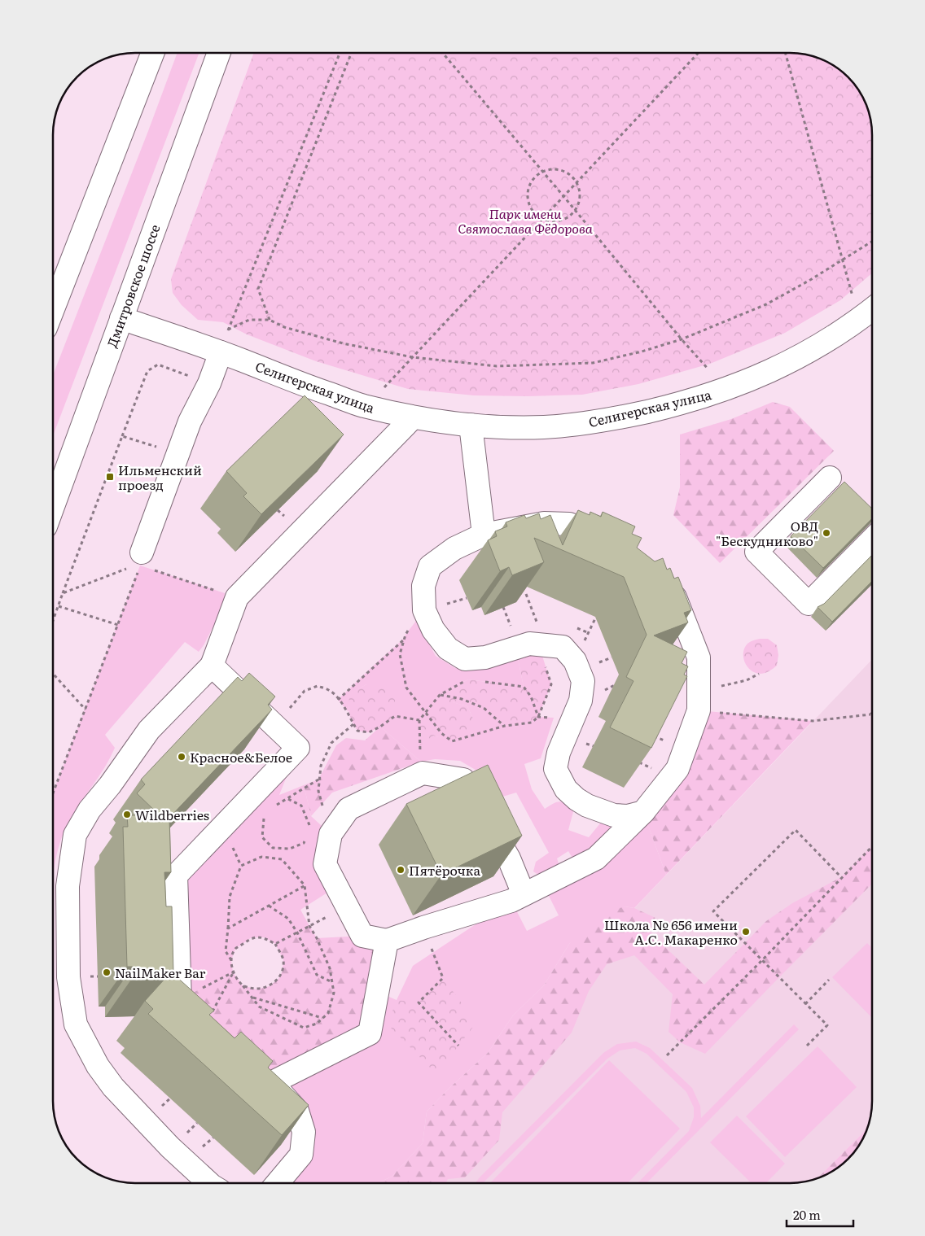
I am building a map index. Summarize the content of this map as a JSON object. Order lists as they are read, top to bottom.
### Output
{
  "streets": {
    "main road": ["Дмитровское шоссе", "Селигерская улица"]
  },
  "crossings": [
    ["Дмитровское шоссе", "Селигерская улица"]
  ],
  "parks": ["Парк имени Святослава Фёдорова"],
  "places": {
    "transit": ["Ильменский проезд"],
    "other": [
      "ОВД \"Бескудниково\"",
      "Красное&Белое",
      "Wildberries",
      "Пятёрочка",
      "Школа № 656 имени А.С. Макаренко",
      "NailMaker Bar"
    ]
  },
  "scale_bar": "20 m"
}
